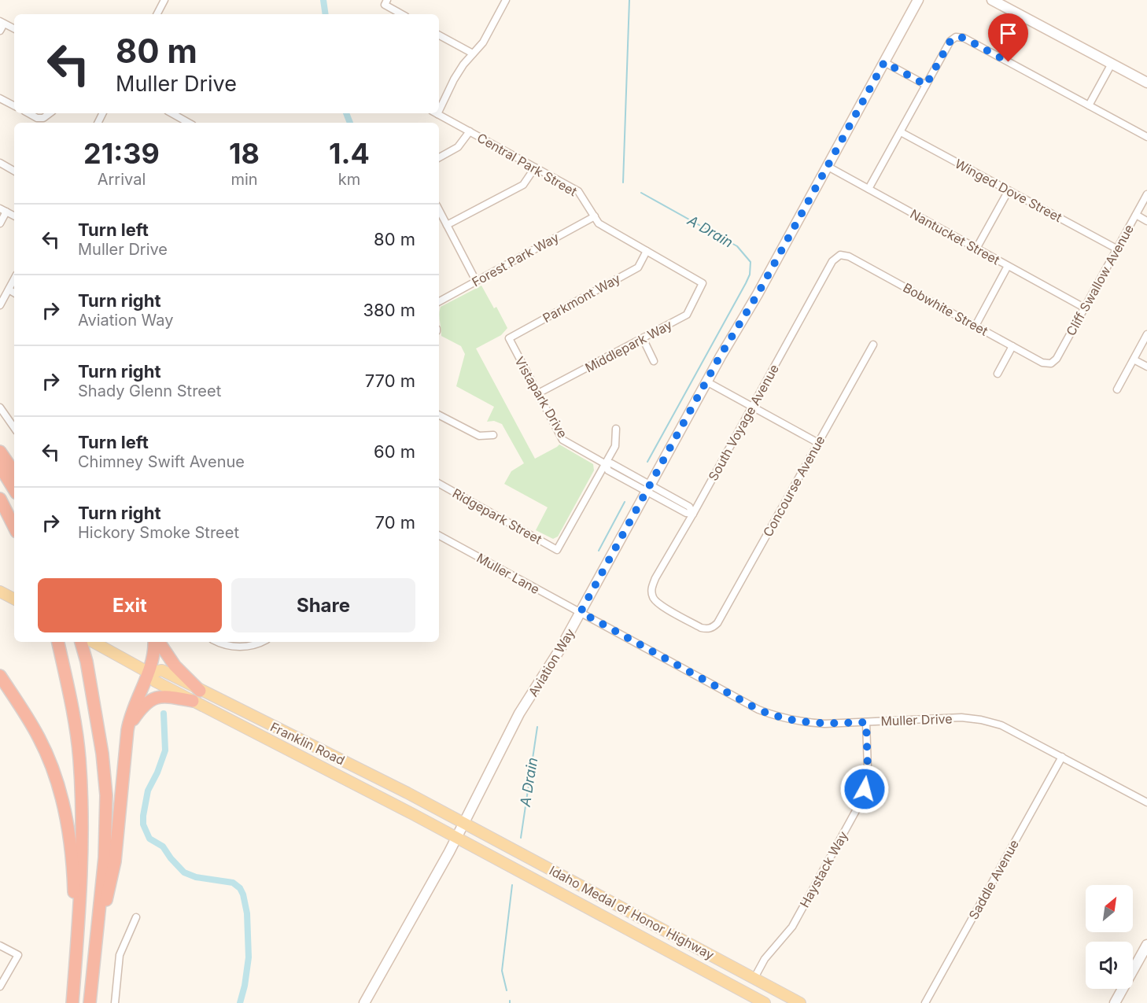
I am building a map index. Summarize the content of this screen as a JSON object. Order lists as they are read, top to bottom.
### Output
{
  "streets": {
    "main road": ["Franklin Road", "Idaho Medal of Honor Highway"],
    "street": [
      "Central Park Street",
      "Winged Dove Street",
      "Nantucket Street",
      "Forest Park Way",
      "Cliff Swallow Avenue",
      "Parkmont Way",
      "Bobwhite Street",
      "Middlepark Way",
      "Vistapark Drive",
      "South Voyage Avenue",
      "Concourse Avenue",
      "Ridgepark Street",
      "Muller Lane",
      "Aviation Way",
      "Muller Drive",
      "Haystack Way",
      "Saddle Avenue"
    ]
  },
  "crossings": [
    ["Central Park Street", "Forest Park Way"],
    ["Central Park Street", "Parkmont Way"],
    ["Central Park Street", "Middlepark Way"],
    ["Winged Dove Street", "Cliff Swallow Avenue"],
    ["Nantucket Street", "Cliff Swallow Avenue"],
    ["Nantucket Street", "Aviation Way"],
    ["Cliff Swallow Avenue", "Bobwhite Street"],
    ["Parkmont Way", "Vistapark Drive"],
    ["Bobwhite Street", "South Voyage Avenue"],
    ["Middlepark Way", "Vistapark Drive"],
    ["Vistapark Drive", "South Voyage Avenue"],
    ["Vistapark Drive", "Ridgepark Street"],
    ["Vistapark Drive", "Aviation Way"],
    ["South Voyage Avenue", "Concourse Avenue"],
    ["Muller Lane", "Aviation Way"],
    ["Muller Lane", "Muller Drive"],
    ["Aviation Way", "Muller Drive"],
    ["Aviation Way", "Franklin Road"],
    ["Aviation Way", "Idaho Medal of Honor Highway"],
    ["Muller Drive", "Haystack Way"],
    ["Muller Drive", "Saddle Avenue"],
    ["Franklin Road", "Idaho Medal of Honor Highway"],
    ["Haystack Way", "Idaho Medal of Honor Highway"]
  ],
  "water": ["A Drain"],
  "north": "top right",
  "page": {
    "turn": ["80 m", "Muller Drive"],
    "eta": [
      "21:39",
      "Arrival",
      "18",
      "min",
      "1.4",
      "km"
    ],
    "list": [
      {
        "name": "Turn left",
        "note": "Muller Drive",
        "value": "80 m"
      },
      {
        "name": "Turn right",
        "note": "Aviation Way",
        "value": "380 m"
      },
      {
        "name": "Turn right",
        "note": "Shady Glenn Street",
        "value": "770 m"
      },
      {
        "name": "Turn left",
        "note": "Chimney Swift Avenue",
        "value": "60 m"
      },
      {
        "name": "Turn right",
        "note": "Hickory Smoke Street",
        "value": "70 m"
      }
    ],
    "buttons": ["Exit", "Share"]
  }
}
